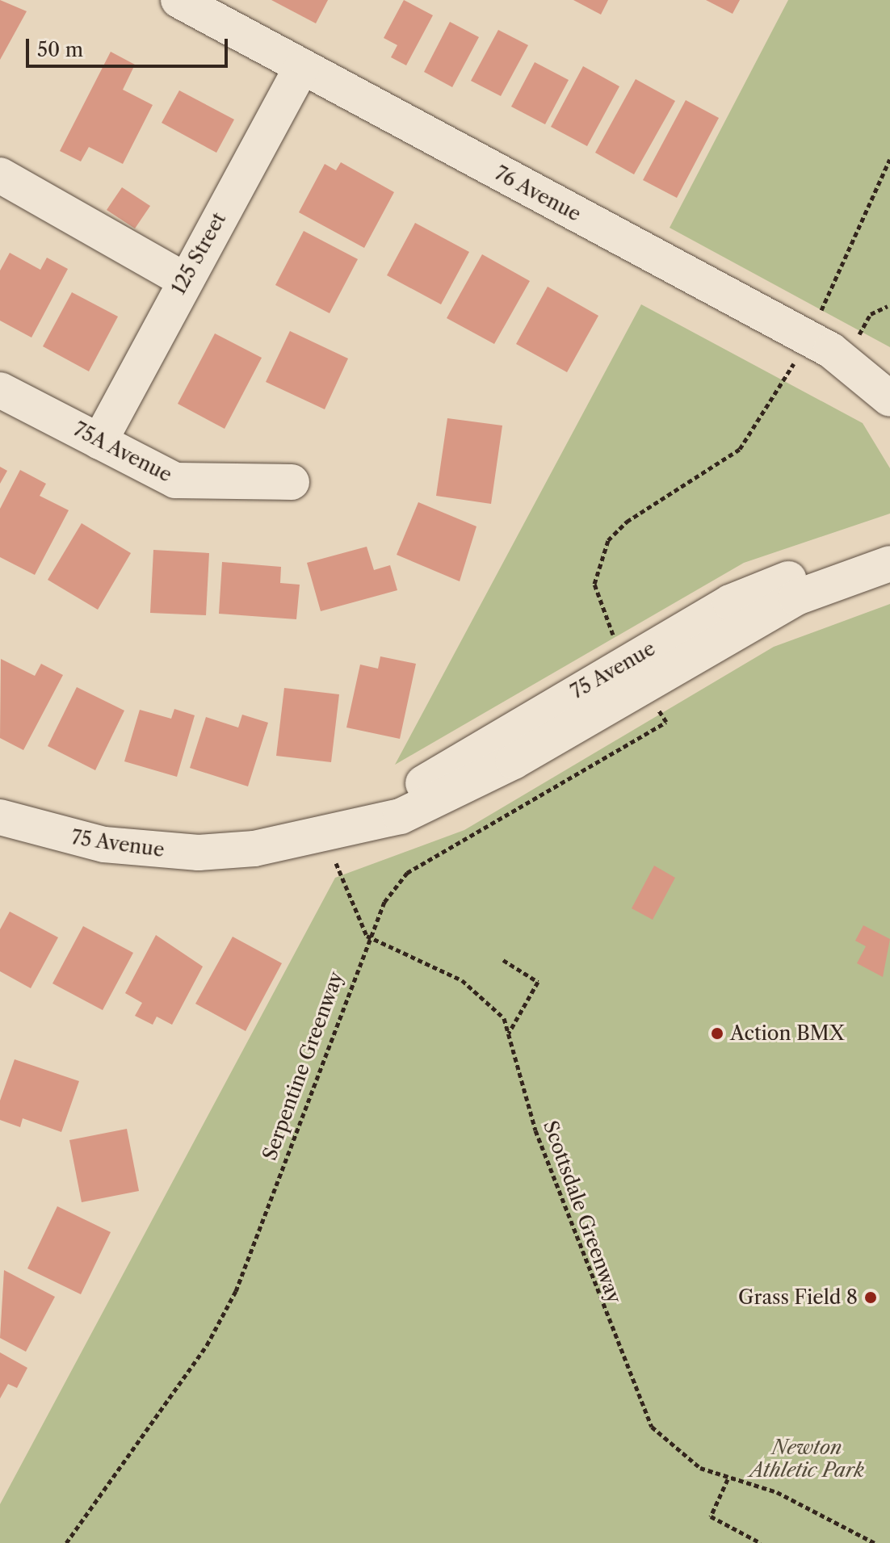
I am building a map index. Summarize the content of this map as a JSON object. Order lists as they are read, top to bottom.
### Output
{
  "streets": {
    "street": [
      "76 Avenue",
      "125 Street",
      "75A Avenue",
      "75 Avenue"
    ],
    "path": ["Serpentine Greenway", "Scottsdale Greenway"]
  },
  "crossings": [
    ["76 Avenue", "125 Street"],
    ["125 Street", "75A Avenue"],
    ["Serpentine Greenway", "Scottsdale Greenway"]
  ],
  "parks": ["Newton Athletic Park"],
  "places": ["Action BMX", "Grass Field 8"],
  "scale_bar": "50 m"
}
